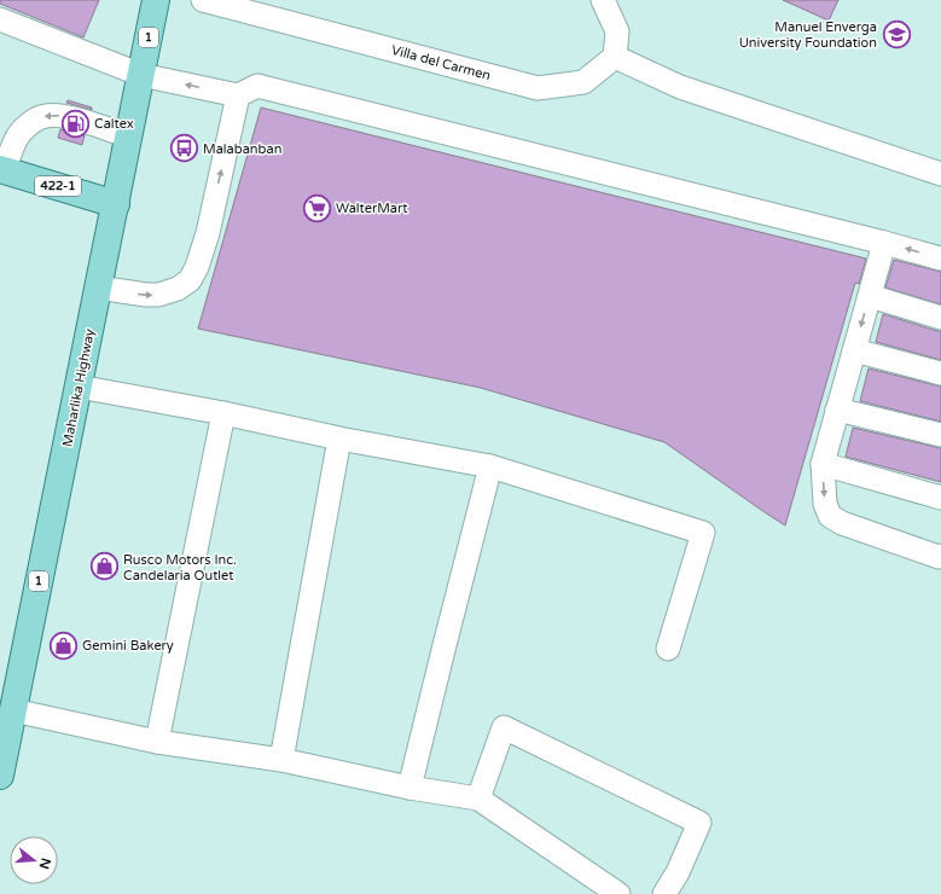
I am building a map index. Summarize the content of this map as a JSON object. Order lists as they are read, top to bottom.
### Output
{
  "streets": {
    "main road": ["1", "422-1", "Maharlika Highway"],
    "street": ["Villa del Carmen"]
  },
  "crossings": [
    ["422-1", "Maharlika Highway"]
  ],
  "places": {
    "school or university": ["Manuel Enverga University Foundation"],
    "fuel station": ["Caltex"],
    "bus stop": ["Malabanban"],
    "supermarket": ["WalterMart"],
    "shop": ["Rusco Motors Inc. Candelaria Outlet", "Gemini Bakery"]
  },
  "north": "right"
}
